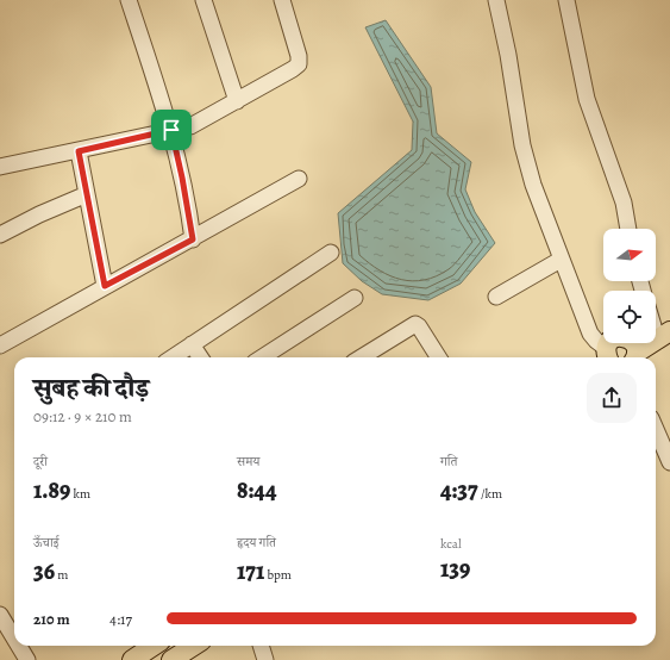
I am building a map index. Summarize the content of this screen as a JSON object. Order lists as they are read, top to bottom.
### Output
{
  "north": "right",
  "page": {
    "heading": ["सुबह की दौड़", "09:12 · 9 × 210 m"],
    "stats": [
      ["दूरी", "1.89 km"],
      ["समय", "8:44"],
      ["गति", "4:37 /km"],
      ["ऊँचाई", "36 m"],
      ["हृदय गति", "171 bpm"],
      ["kcal", "139"]
    ],
    "list": [
      {
        "name": "210 m",
        "note": "4:17"
      }
    ]
  }
}
